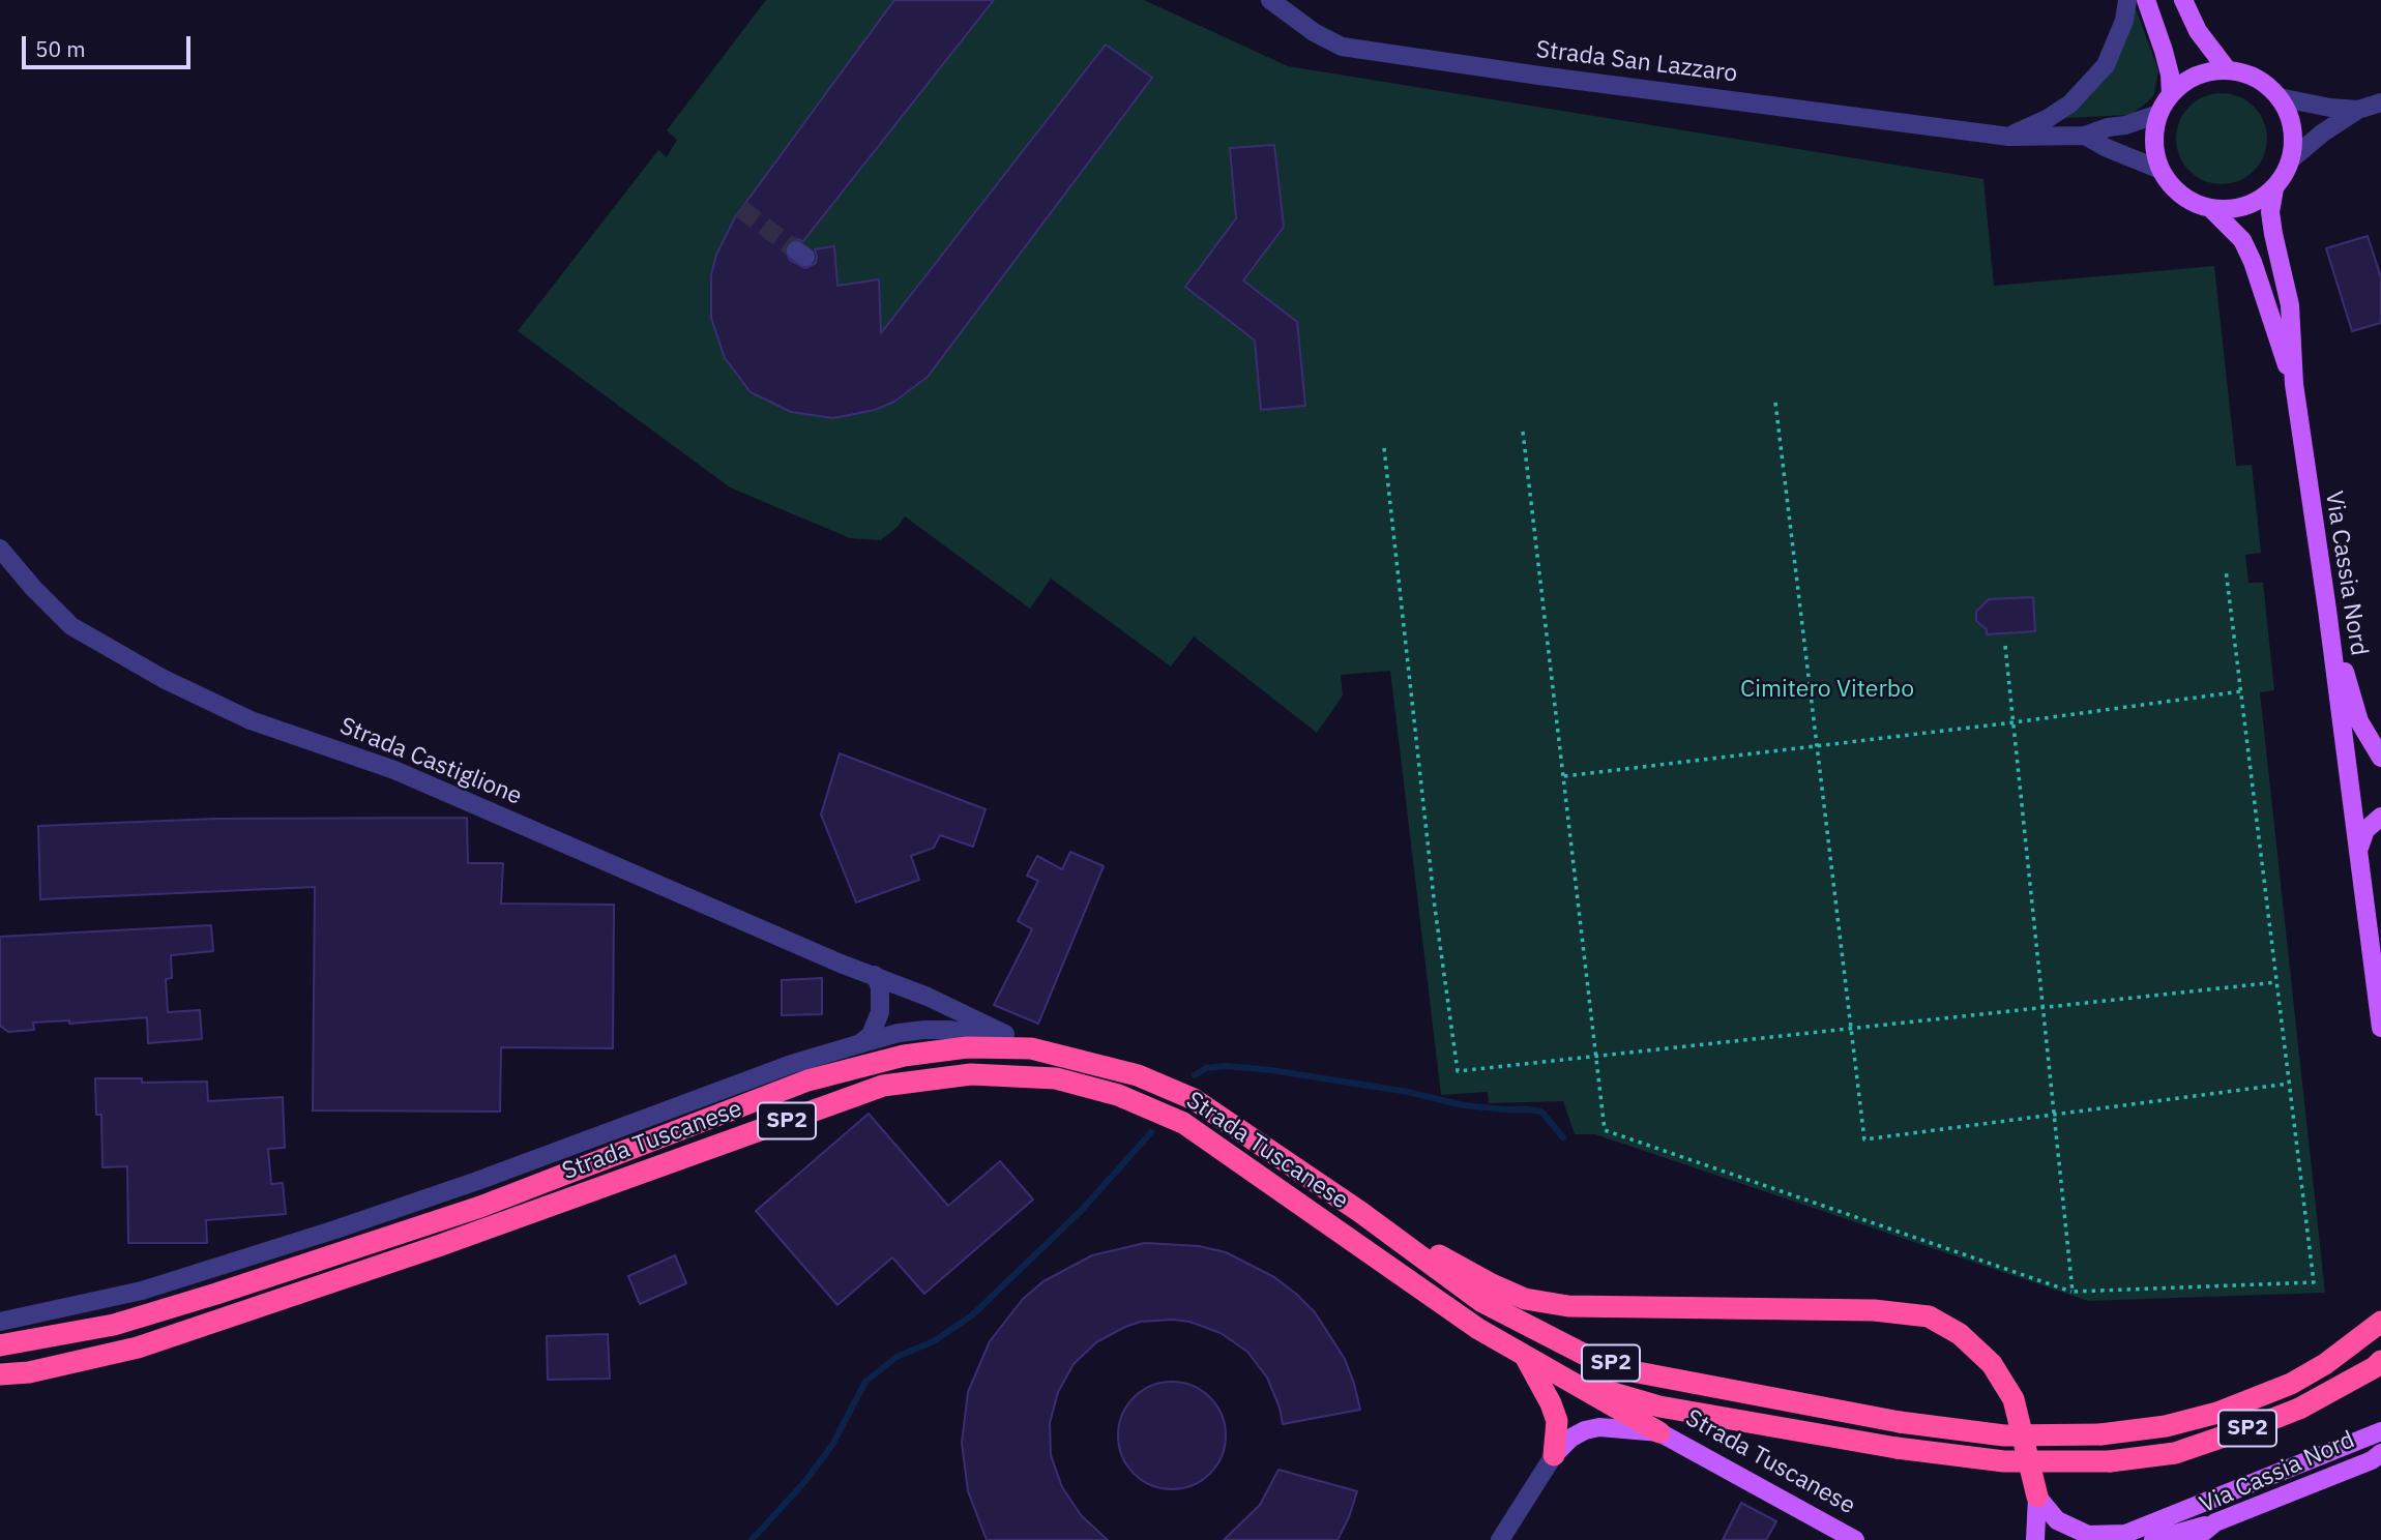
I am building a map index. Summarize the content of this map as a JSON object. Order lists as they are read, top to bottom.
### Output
{
  "streets": {
    "highway": ["SP2", "Strada Tuscanese"],
    "main road": ["Via Cassia Nord"],
    "street": ["Strada San Lazzaro", "Strada Castiglione"]
  },
  "crossings": [
    ["Strada San Lazzaro", "Via Cassia Nord"],
    ["SP2", "Strada Tuscanese"]
  ],
  "parks": ["Cimitero Viterbo"],
  "scale_bar": "50 m"
}
